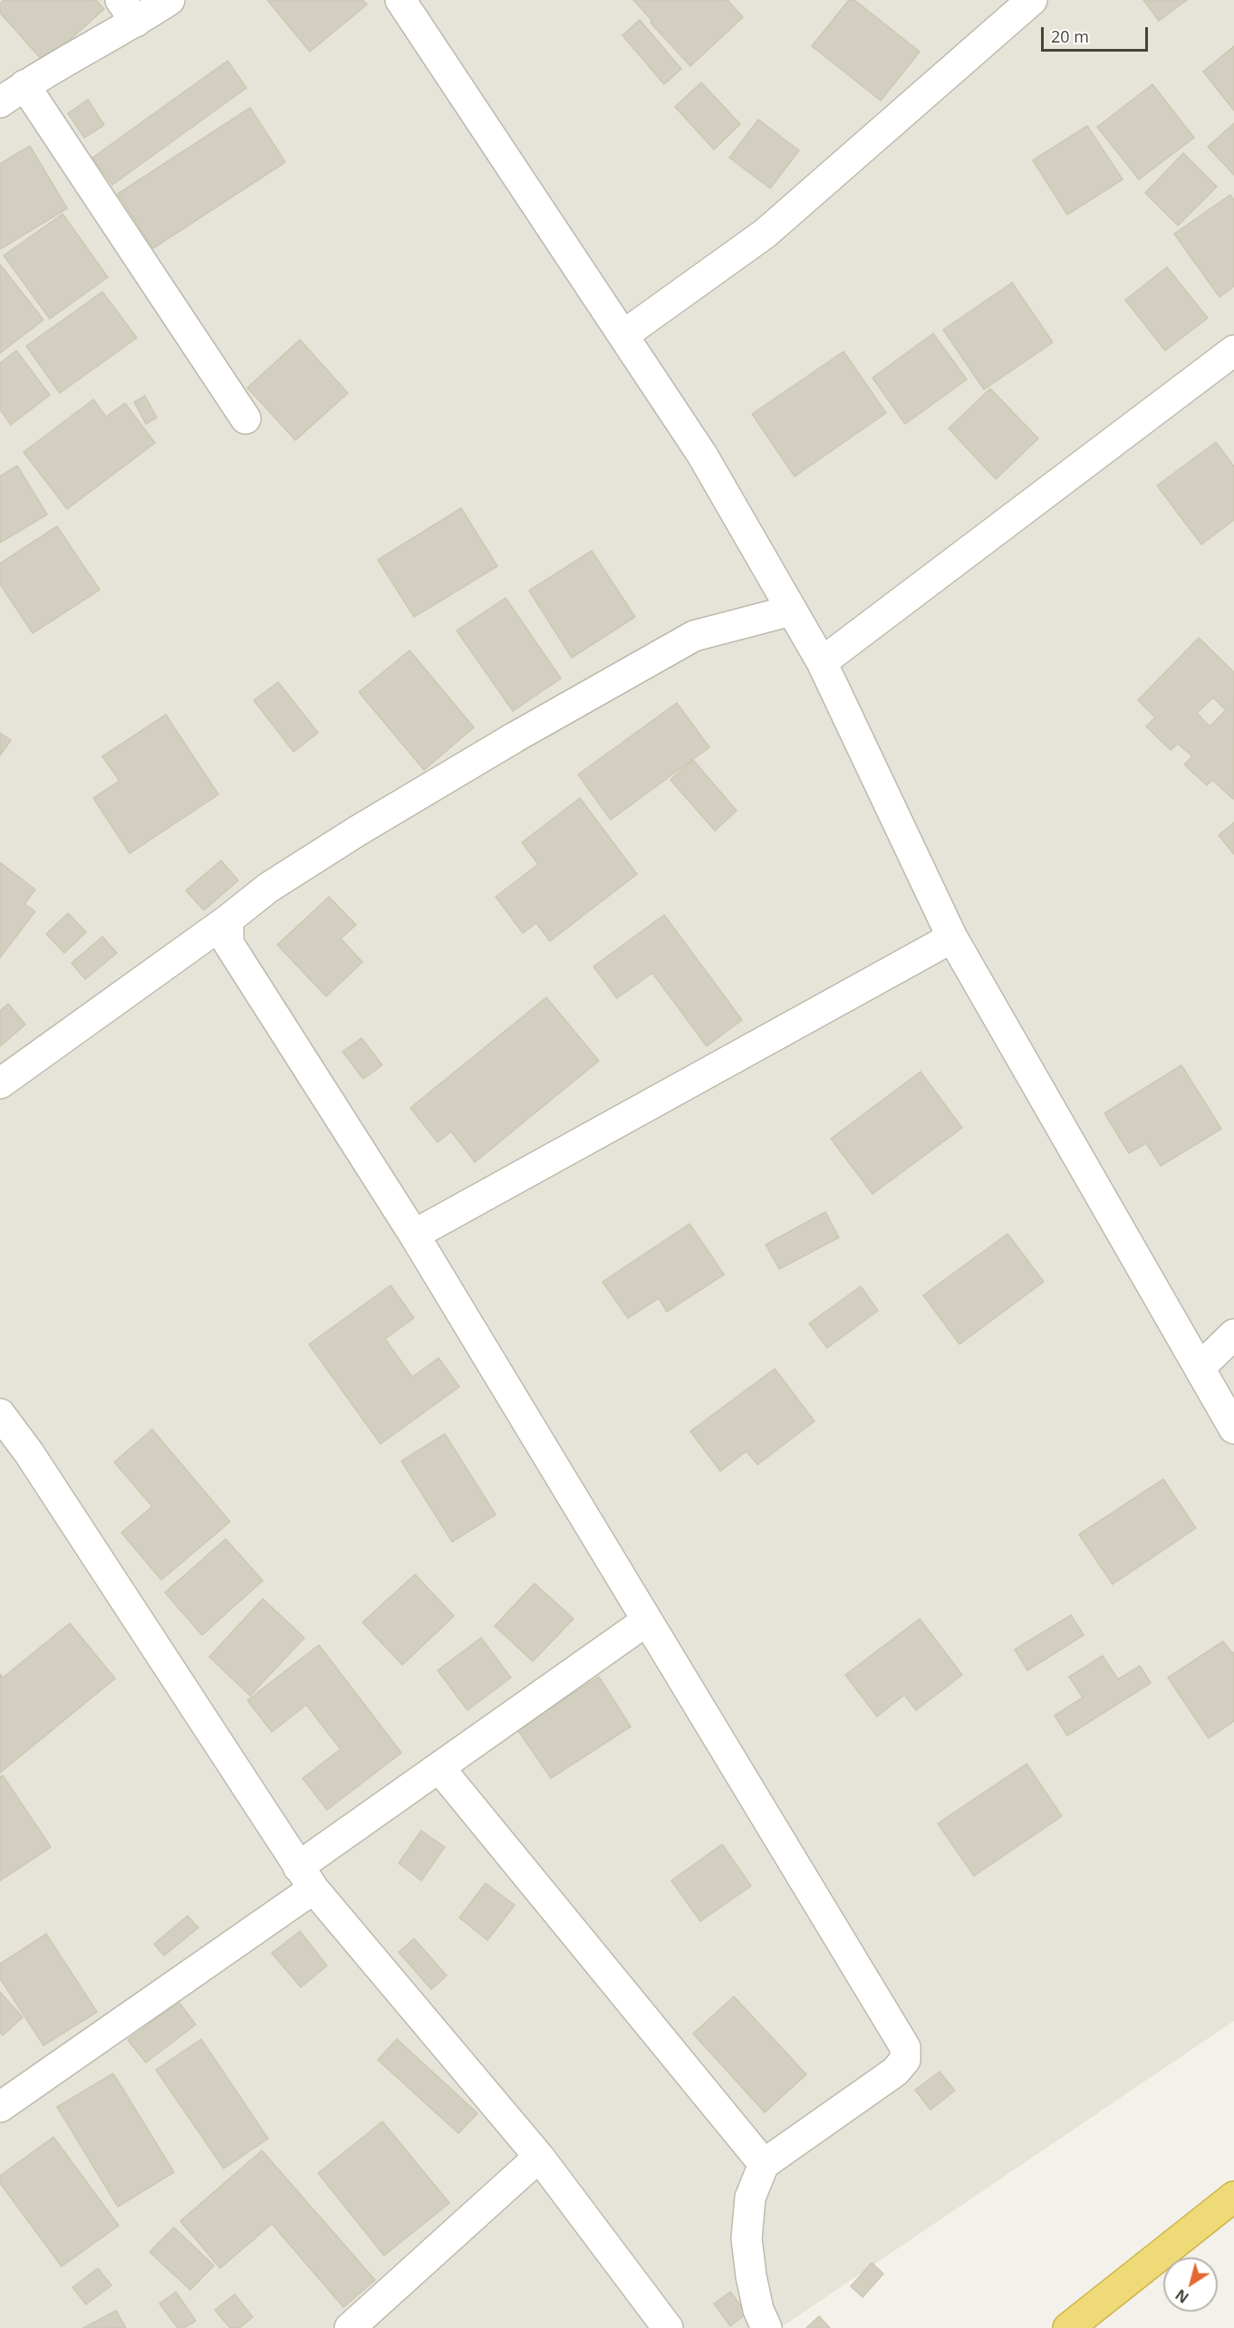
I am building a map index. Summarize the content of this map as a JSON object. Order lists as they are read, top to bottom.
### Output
{
  "scale_bar": "20 m",
  "north": "bottom left"
}
